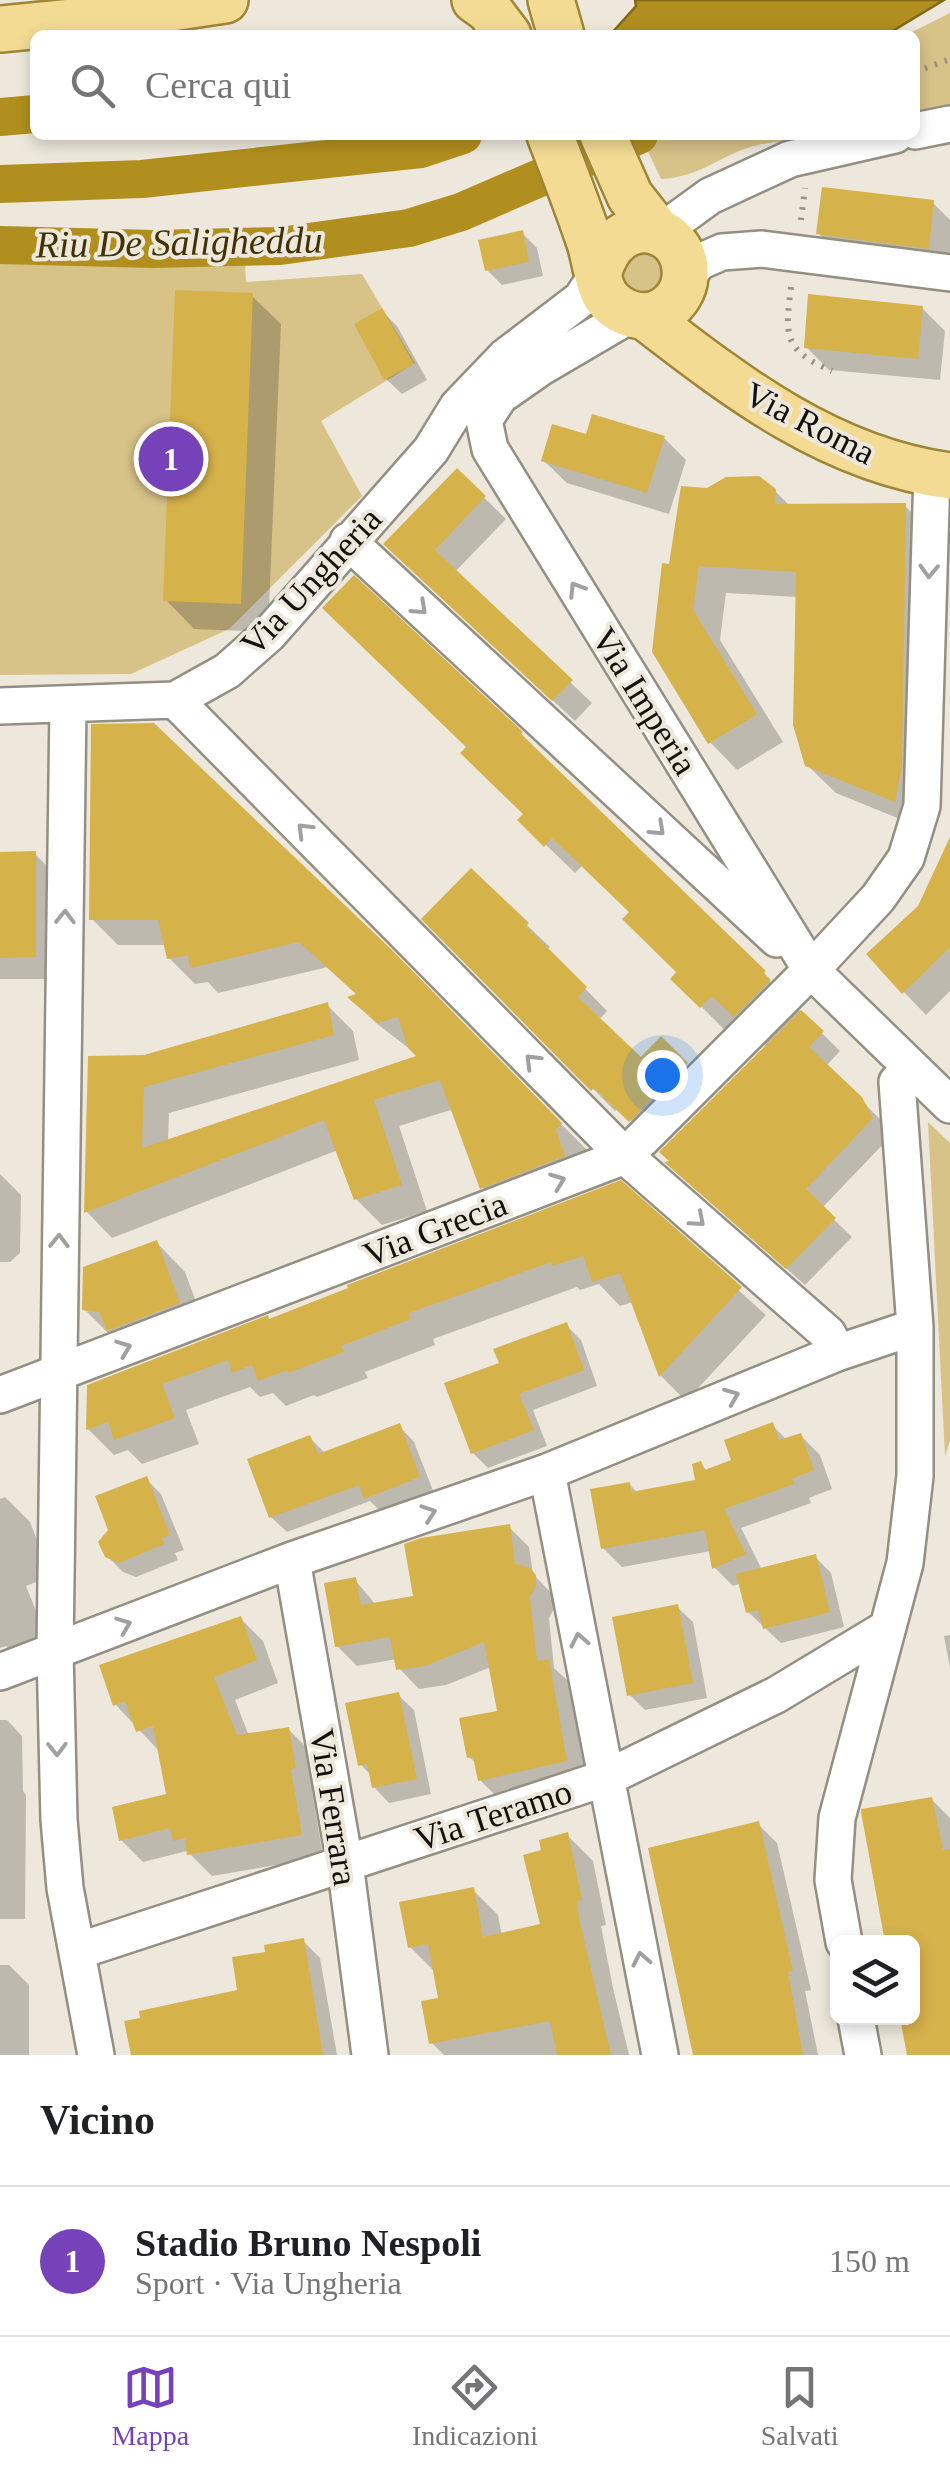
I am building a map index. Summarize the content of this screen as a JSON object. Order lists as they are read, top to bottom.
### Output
{
  "streets": {
    "main road": ["Via Roma"],
    "street": [
      "Via Ungheria",
      "Via Imperia",
      "Via Grecia",
      "Via Ferrara",
      "Via Teramo"
    ]
  },
  "crossings": [
    ["Via Roma", "Via Ungheria"],
    ["Via Roma", "Via Grecia"],
    ["Via Imperia", "Via Grecia"],
    ["Via Ferrara", "Via Teramo"]
  ],
  "water": ["Riu De Saligheddu"],
  "page": {
    "search": "Cerca qui",
    "pins": "1",
    "heading": "Vicino",
    "list": [
      {
        "mark": "1",
        "name": "Stadio Bruno Nespoli",
        "note": "Sport · Via Ungheria",
        "value": "150 m"
      }
    ],
    "nav": ["Mappa", "Indicazioni", "Salvati"]
  }
}
